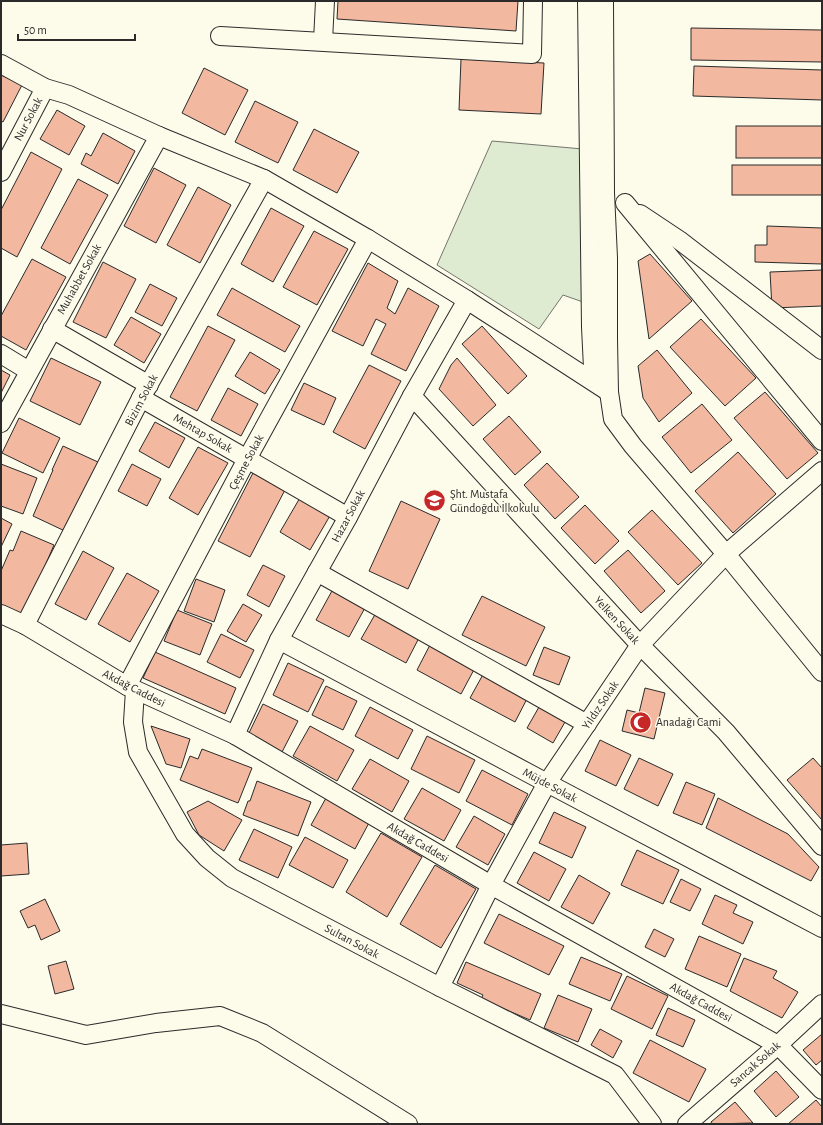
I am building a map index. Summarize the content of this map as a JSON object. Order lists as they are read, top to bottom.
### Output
{
  "streets": {
    "street": [
      "Nur Sokak",
      "Muhabbet Sokak",
      "Bizim Sokak",
      "Mehtap Sokak",
      "Çeşme Sokak",
      "Hazar Sokak",
      "Yelken Sokak",
      "Akdağ Caddesi",
      "Yıldız Sokak",
      "Müjde Sokak",
      "Sultan Sokak",
      "Sancak Sokak"
    ]
  },
  "crossings": [
    ["Muhabbet Sokak", "Mehtap Sokak"],
    ["Bizim Sokak", "Mehtap Sokak"],
    ["Bizim Sokak", "Akdağ Caddesi"],
    ["Mehtap Sokak", "Çeşme Sokak"],
    ["Mehtap Sokak", "Hazar Sokak"],
    ["Çeşme Sokak", "Akdağ Caddesi"],
    ["Çeşme Sokak", "Sultan Sokak"],
    ["Hazar Sokak", "Yelken Sokak"],
    ["Hazar Sokak", "Akdağ Caddesi"],
    ["Hazar Sokak", "Müjde Sokak"],
    ["Yelken Sokak", "Yıldız Sokak"],
    ["Akdağ Caddesi", "Yıldız Sokak"],
    ["Akdağ Caddesi", "Sultan Sokak"],
    ["Akdağ Caddesi", "Sancak Sokak"],
    ["Yıldız Sokak", "Müjde Sokak"],
    ["Yıldız Sokak", "Sultan Sokak"]
  ],
  "places": {
    "school or university": ["Şht. Mustafa Gündoğdu İlkokulu"],
    "mosque": ["Anadağı Cami"]
  },
  "scale_bar": "50 m"
}
